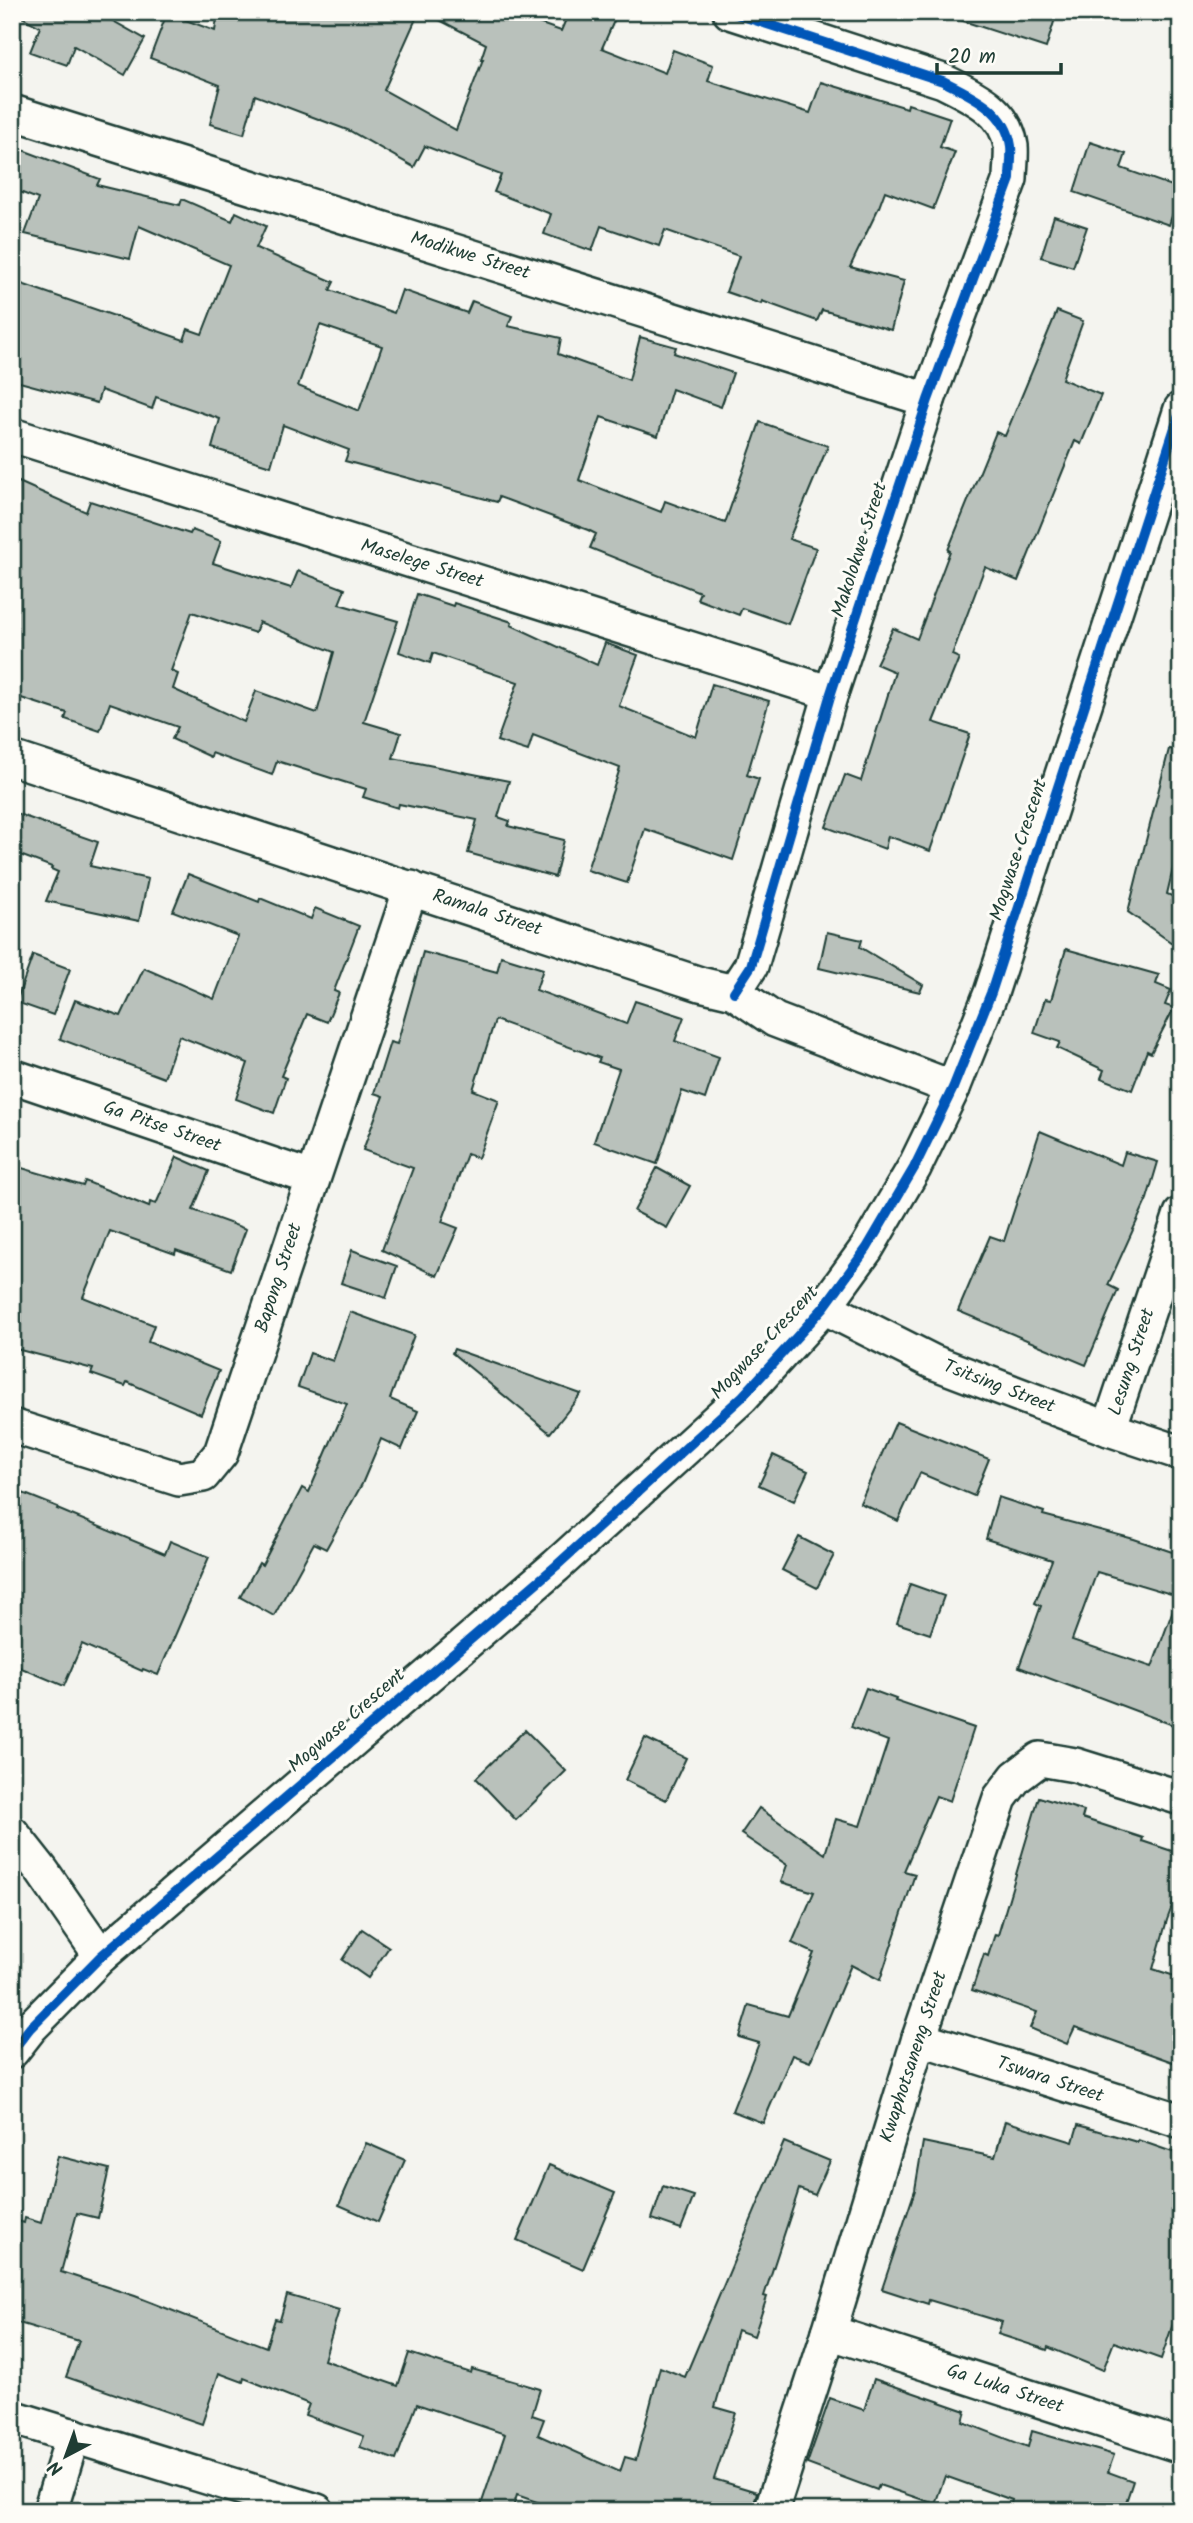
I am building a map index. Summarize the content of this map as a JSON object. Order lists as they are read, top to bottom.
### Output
{
  "streets": {
    "street": [
      "Modikwe Street",
      "Makolokwe Street",
      "Maselege Street",
      "Mogwase Crescent",
      "Ramala Street",
      "Ga Pitse Street",
      "Bapong Street",
      "Lesung Street",
      "Tsitsing Street",
      "Kwaphotsaneng Street",
      "Tswara Street",
      "Ga Luka Street"
    ]
  },
  "crossings": [
    ["Modikwe Street", "Makolokwe Street"],
    ["Makolokwe Street", "Maselege Street"],
    ["Makolokwe Street", "Ramala Street"],
    ["Mogwase Crescent", "Ramala Street"],
    ["Mogwase Crescent", "Tsitsing Street"],
    ["Ramala Street", "Bapong Street"],
    ["Ga Pitse Street", "Bapong Street"],
    ["Lesung Street", "Tsitsing Street"],
    ["Kwaphotsaneng Street", "Tswara Street"],
    ["Kwaphotsaneng Street", "Ga Luka Street"]
  ],
  "scale_bar": "20 m",
  "north": "bottom left"
}
